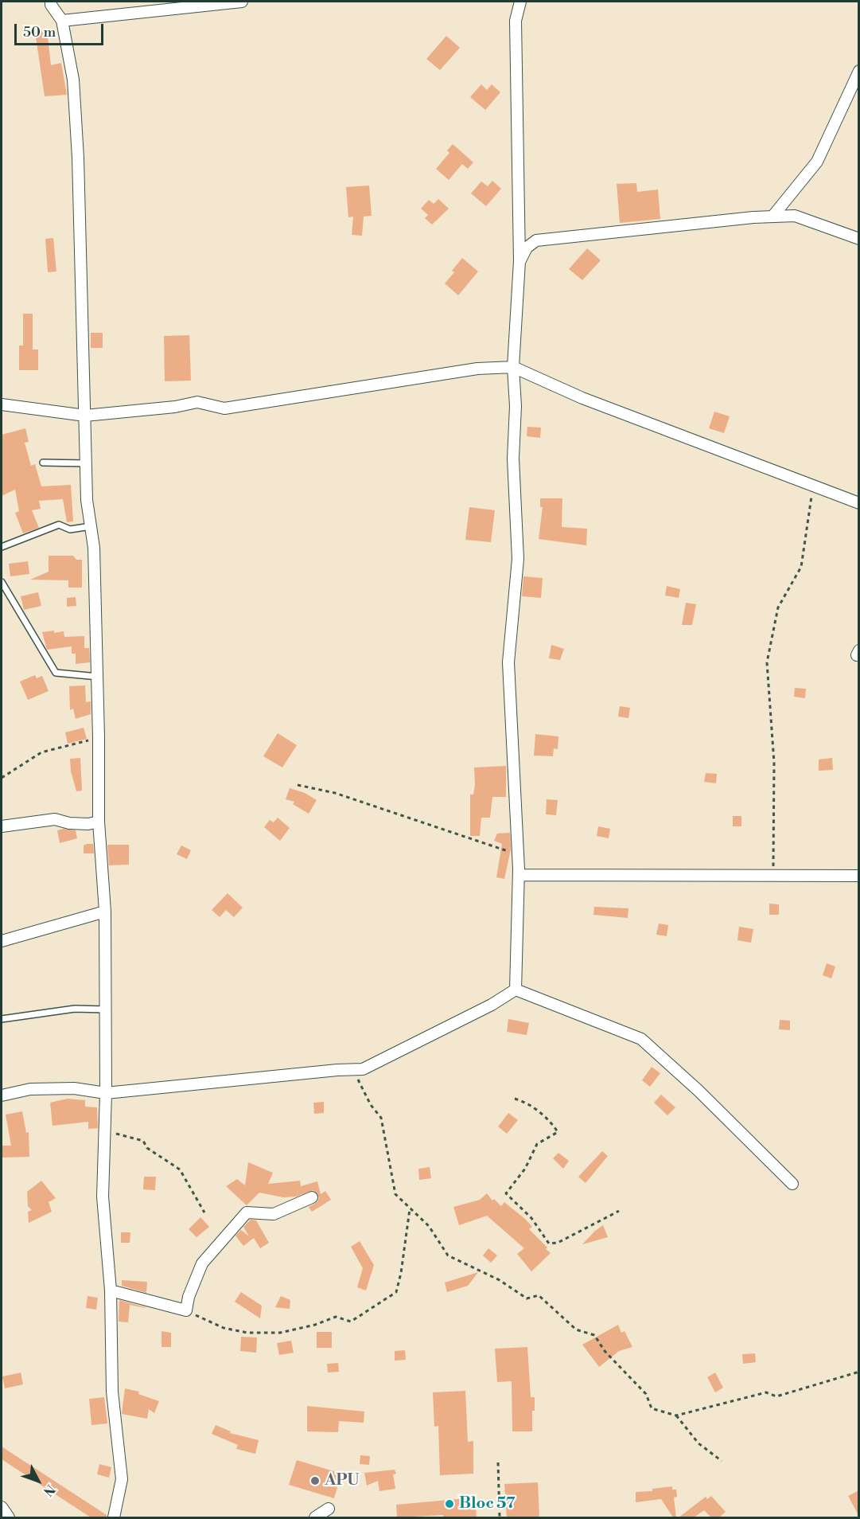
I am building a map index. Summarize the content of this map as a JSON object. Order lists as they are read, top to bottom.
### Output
{
  "places": ["APU", "Bloc 57"],
  "scale_bar": "50 m",
  "north": "bottom right"
}
